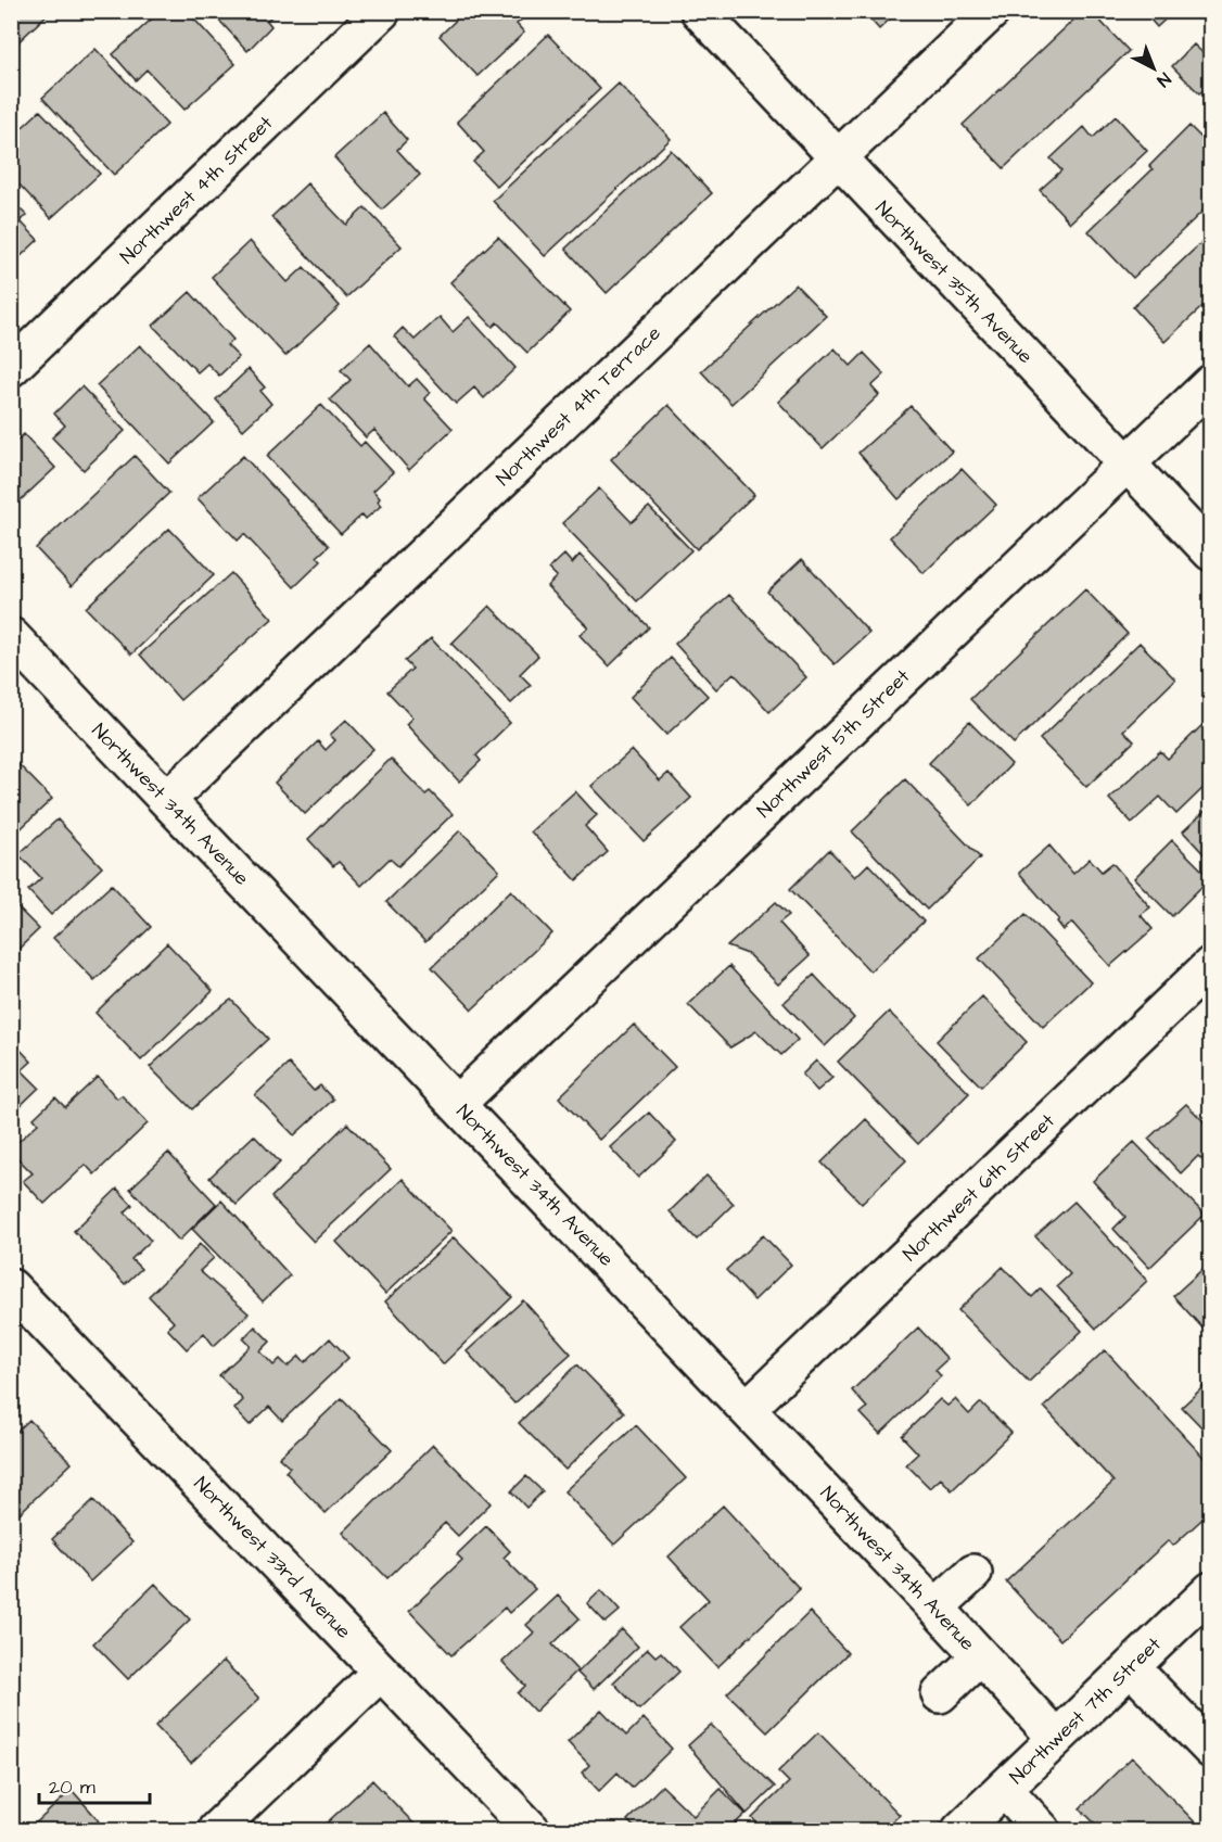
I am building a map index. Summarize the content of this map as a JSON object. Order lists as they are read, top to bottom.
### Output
{
  "streets": {
    "street": [
      "Northwest 4th Street",
      "Northwest 35th Avenue",
      "Northwest 4th Terrace",
      "Northwest 5th Street",
      "Northwest 34th Avenue",
      "Northwest 6th Street",
      "Northwest 33rd Avenue",
      "Northwest 7th Street"
    ]
  },
  "crossings": [
    ["Northwest 35th Avenue", "Northwest 4th Terrace"],
    ["Northwest 35th Avenue", "Northwest 5th Street"],
    ["Northwest 4th Terrace", "Northwest 34th Avenue"],
    ["Northwest 5th Street", "Northwest 34th Avenue"],
    ["Northwest 34th Avenue", "Northwest 6th Street"],
    ["Northwest 34th Avenue", "Northwest 7th Street"]
  ],
  "scale_bar": "20 m",
  "north": "bottom right"
}
